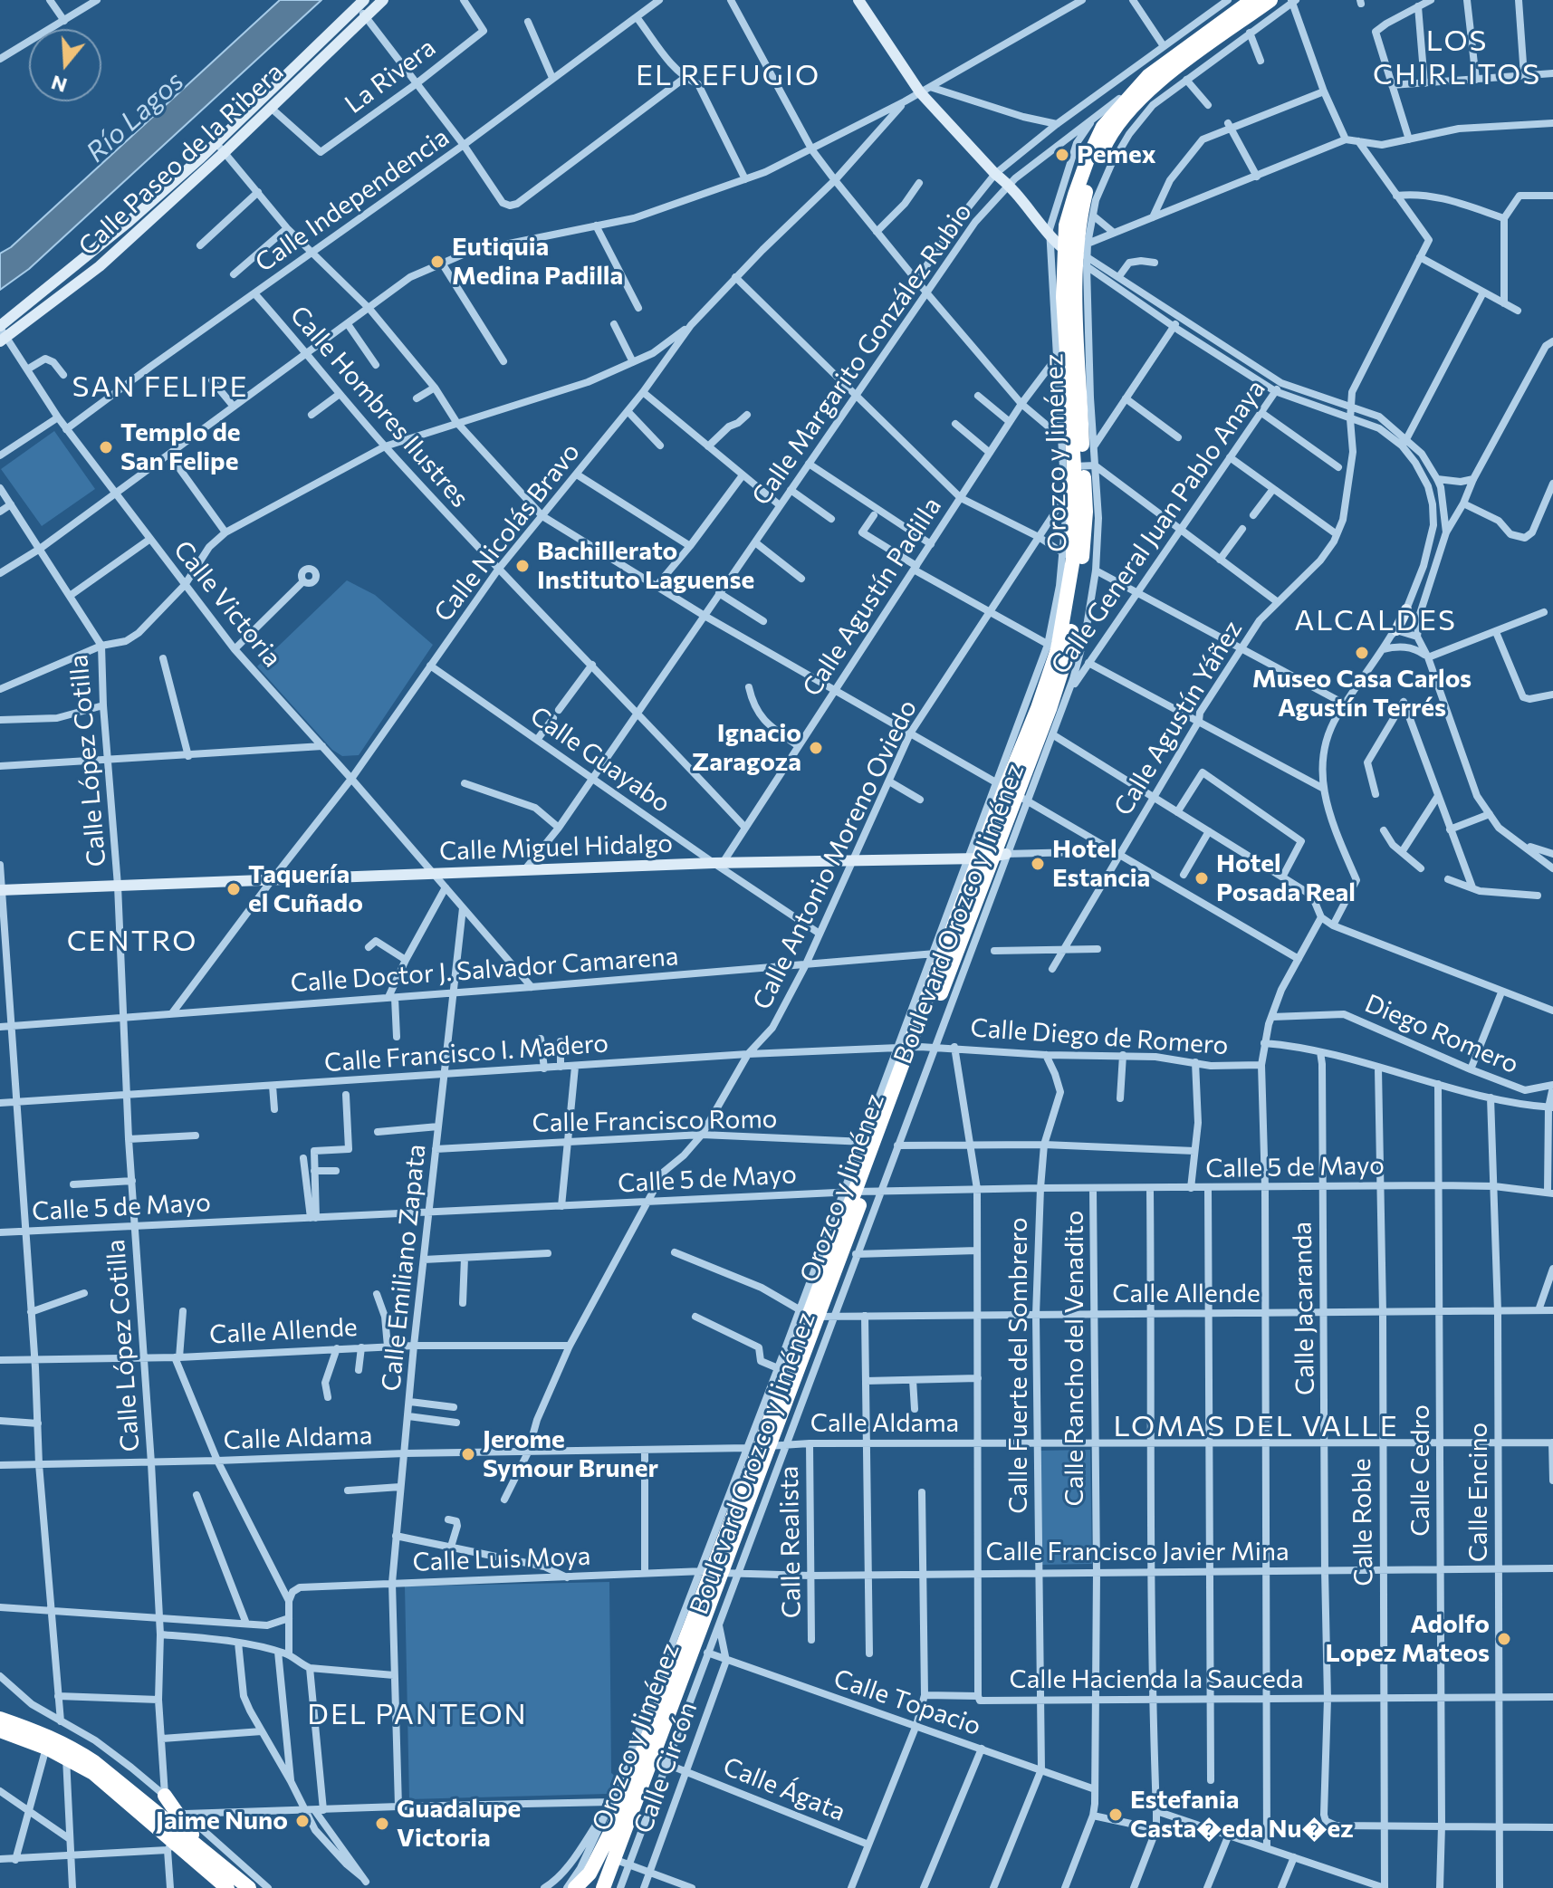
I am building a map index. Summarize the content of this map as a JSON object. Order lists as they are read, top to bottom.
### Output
{
  "streets": {
    "highway": ["Orozco y Jiménez"],
    "street": [
      "La Rivera",
      "Calle Paseo de la Ribera",
      "Calle Independencia",
      "Calle Margarito González Rubio",
      "Calle Hombres Ilustres",
      "Calle General Juan Pablo Anaya",
      "Calle Nicolás Bravo",
      "Calle Agustín Padilla",
      "Calle Victoria",
      "Calle Agustín Yáñez",
      "Calle Guayabo",
      "Calle López Cotilla",
      "Calle Miguel Hidalgo",
      "Calle Antonio Moreno Oviedo",
      "Boulevard Orozco y Jiménez",
      "Calle Doctor J. Salvador Camarena",
      "Diego Romero",
      "Calle Diego de Romero",
      "Calle Francisco I. Madero",
      "Calle Francisco Romo",
      "Calle 5 de Mayo",
      "Calle Emiliano Zapata",
      "Calle Allende",
      "Calle Jacaranda",
      "Calle Rancho del Venadito",
      "Calle Fuerte del Sombrero",
      "Calle Aldama",
      "Calle Cedro",
      "Calle Encino",
      "Calle Roble",
      "Calle Realista",
      "Calle Francisco Javier Mina",
      "Calle Luis Moya",
      "Calle Hacienda la Sauceda",
      "Calle Topacio",
      "Calle Circón",
      "Calle Ágata"
    ]
  },
  "crossings": [
    ["La Rivera", "Calle Paseo de la Ribera"],
    ["Calle Paseo de la Ribera", "Calle Victoria"],
    ["Calle Independencia", "Calle Hombres Ilustres"],
    ["Calle Independencia", "Calle Victoria"],
    ["Calle Margarito González Rubio", "Calle Hombres Ilustres"],
    ["Calle Margarito González Rubio", "Orozco y Jiménez"],
    ["Calle Margarito González Rubio", "Calle Guayabo"],
    ["Calle Margarito González Rubio", "Calle Miguel Hidalgo"],
    ["Calle Hombres Ilustres", "Calle Nicolás Bravo"],
    ["Calle Hombres Ilustres", "Calle Agustín Padilla"],
    ["Orozco y Jiménez", "Calle Agustín Padilla"],
    ["Orozco y Jiménez", "Calle Miguel Hidalgo"],
    ["Orozco y Jiménez", "Calle Antonio Moreno Oviedo"],
    ["Orozco y Jiménez", "Boulevard Orozco y Jiménez"],
    ["Orozco y Jiménez", "Calle Doctor J. Salvador Camarena"],
    ["Orozco y Jiménez", "Calle Diego de Romero"],
    ["Orozco y Jiménez", "Calle Francisco I. Madero"],
    ["Orozco y Jiménez", "Calle Francisco Romo"],
    ["Orozco y Jiménez", "Calle 5 de Mayo"],
    ["Orozco y Jiménez", "Calle Allende"],
    ["Orozco y Jiménez", "Calle Aldama"],
    ["Orozco y Jiménez", "Calle Francisco Javier Mina"],
    ["Orozco y Jiménez", "Calle Luis Moya"],
    ["Orozco y Jiménez", "Calle Ágata"],
    ["Calle General Juan Pablo Anaya", "Boulevard Orozco y Jiménez"],
    ["Calle Nicolás Bravo", "Calle Victoria"],
    ["Calle Nicolás Bravo", "Calle Guayabo"],
    ["Calle Nicolás Bravo", "Calle Miguel Hidalgo"],
    ["Calle Nicolás Bravo", "Calle Doctor J. Salvador Camarena"],
    ["Calle Agustín Padilla", "Calle Guayabo"],
    ["Calle Agustín Padilla", "Calle Miguel Hidalgo"],
    ["Calle Victoria", "Calle Miguel Hidalgo"],
    ["Calle Victoria", "Calle Doctor J. Salvador Camarena"],
    ["Calle Victoria", "Calle Emiliano Zapata"],
    ["Calle Agustín Yáñez", "Calle Miguel Hidalgo"],
    ["Calle Guayabo", "Calle Miguel Hidalgo"],
    ["Calle Guayabo", "Calle Antonio Moreno Oviedo"],
    ["Calle López Cotilla", "Calle Miguel Hidalgo"],
    ["Calle López Cotilla", "Calle Doctor J. Salvador Camarena"],
    ["Calle López Cotilla", "Calle Francisco I. Madero"],
    ["Calle López Cotilla", "Calle 5 de Mayo"],
    ["Calle López Cotilla", "Calle Allende"],
    ["Calle López Cotilla", "Calle Aldama"],
    ["Calle Miguel Hidalgo", "Calle Antonio Moreno Oviedo"],
    ["Calle Miguel Hidalgo", "Boulevard Orozco y Jiménez"],
    ["Calle Antonio Moreno Oviedo", "Calle Doctor J. Salvador Camarena"],
    ["Calle Antonio Moreno Oviedo", "Calle Francisco I. Madero"],
    ["Calle Antonio Moreno Oviedo", "Calle Francisco Romo"],
    ["Calle Antonio Moreno Oviedo", "Calle 5 de Mayo"],
    ["Calle Antonio Moreno Oviedo", "Calle Allende"],
    ["Calle Antonio Moreno Oviedo", "Calle Aldama"],
    ["Boulevard Orozco y Jiménez", "Calle Doctor J. Salvador Camarena"],
    ["Boulevard Orozco y Jiménez", "Calle Diego de Romero"],
    ["Boulevard Orozco y Jiménez", "Calle Francisco I. Madero"],
    ["Boulevard Orozco y Jiménez", "Calle 5 de Mayo"],
    ["Boulevard Orozco y Jiménez", "Calle Allende"],
    ["Boulevard Orozco y Jiménez", "Calle Aldama"],
    ["Boulevard Orozco y Jiménez", "Calle Francisco Javier Mina"],
    ["Boulevard Orozco y Jiménez", "Calle Luis Moya"],
    ["Boulevard Orozco y Jiménez", "Calle Topacio"],
    ["Boulevard Orozco y Jiménez", "Calle Ágata"],
    ["Calle Doctor J. Salvador Camarena", "Calle Emiliano Zapata"],
    ["Calle Diego de Romero", "Calle Francisco I. Madero"],
    ["Calle Diego de Romero", "Calle Jacaranda"],
    ["Calle Diego de Romero", "Calle Fuerte del Sombrero"],
    ["Calle Diego de Romero", "Calle Cedro"],
    ["Calle Diego de Romero", "Calle Encino"],
    ["Calle Diego de Romero", "Calle Roble"],
    ["Calle Francisco I. Madero", "Calle Emiliano Zapata"],
    ["Calle Francisco Romo", "Calle Emiliano Zapata"],
    ["Calle 5 de Mayo", "Calle Emiliano Zapata"],
    ["Calle 5 de Mayo", "Calle Jacaranda"],
    ["Calle 5 de Mayo", "Calle Rancho del Venadito"],
    ["Calle 5 de Mayo", "Calle Fuerte del Sombrero"],
    ["Calle 5 de Mayo", "Calle Cedro"],
    ["Calle 5 de Mayo", "Calle Encino"],
    ["Calle 5 de Mayo", "Calle Roble"],
    ["Calle Emiliano Zapata", "Calle Allende"],
    ["Calle Emiliano Zapata", "Calle Aldama"],
    ["Calle Emiliano Zapata", "Calle Luis Moya"],
    ["Calle Allende", "Calle Jacaranda"],
    ["Calle Allende", "Calle Rancho del Venadito"],
    ["Calle Allende", "Calle Fuerte del Sombrero"],
    ["Calle Allende", "Calle Cedro"],
    ["Calle Allende", "Calle Encino"],
    ["Calle Allende", "Calle Roble"],
    ["Calle Jacaranda", "Calle Aldama"],
    ["Calle Jacaranda", "Calle Roble"],
    ["Calle Jacaranda", "Calle Francisco Javier Mina"],
    ["Calle Jacaranda", "Calle Hacienda la Sauceda"],
    ["Calle Rancho del Venadito", "Calle Aldama"],
    ["Calle Rancho del Venadito", "Calle Francisco Javier Mina"],
    ["Calle Rancho del Venadito", "Calle Hacienda la Sauceda"],
    ["Calle Rancho del Venadito", "Calle Topacio"],
    ["Calle Fuerte del Sombrero", "Calle Aldama"],
    ["Calle Fuerte del Sombrero", "Calle Francisco Javier Mina"],
    ["Calle Fuerte del Sombrero", "Calle Hacienda la Sauceda"],
    ["Calle Fuerte del Sombrero", "Calle Topacio"],
    ["Calle Aldama", "Calle Cedro"],
    ["Calle Aldama", "Calle Encino"],
    ["Calle Aldama", "Calle Roble"],
    ["Calle Aldama", "Calle Realista"],
    ["Calle Cedro", "Calle Francisco Javier Mina"],
    ["Calle Cedro", "Calle Hacienda la Sauceda"],
    ["Calle Encino", "Calle Francisco Javier Mina"],
    ["Calle Encino", "Calle Hacienda la Sauceda"],
    ["Calle Roble", "Calle Francisco Javier Mina"],
    ["Calle Roble", "Calle Hacienda la Sauceda"],
    ["Calle Realista", "Calle Francisco Javier Mina"],
    ["Calle Francisco Javier Mina", "Calle Luis Moya"],
    ["Calle Topacio", "Calle Circón"],
    ["Calle Circón", "Calle Ágata"]
  ],
  "districts": [
    "LOS CHIRLITOS",
    "EL REFUGIO",
    "SAN FELIPE",
    "ALCALDES",
    "CENTRO",
    "LOMAS DEL VALLE",
    "DEL PANTEON"
  ],
  "water": ["Río Lagos"],
  "places": [
    "Pemex",
    "Eutiquia Medina Padilla",
    "Templo de San Felipe",
    "Bachillerato Instituto Laguense",
    "Museo Casa Carlos Agustín Terrés",
    "Ignacio Zaragoza",
    "Hotel Estancia",
    "Hotel Posada Real",
    "Taquería el Cuñado",
    "Jerome Symour Bruner",
    "Adolfo Lopez Mateos",
    "Estefania Casta�eda Nu�ez",
    "Jaime Nuno",
    "Guadalupe Victoria"
  ],
  "north": "bottom"
}
